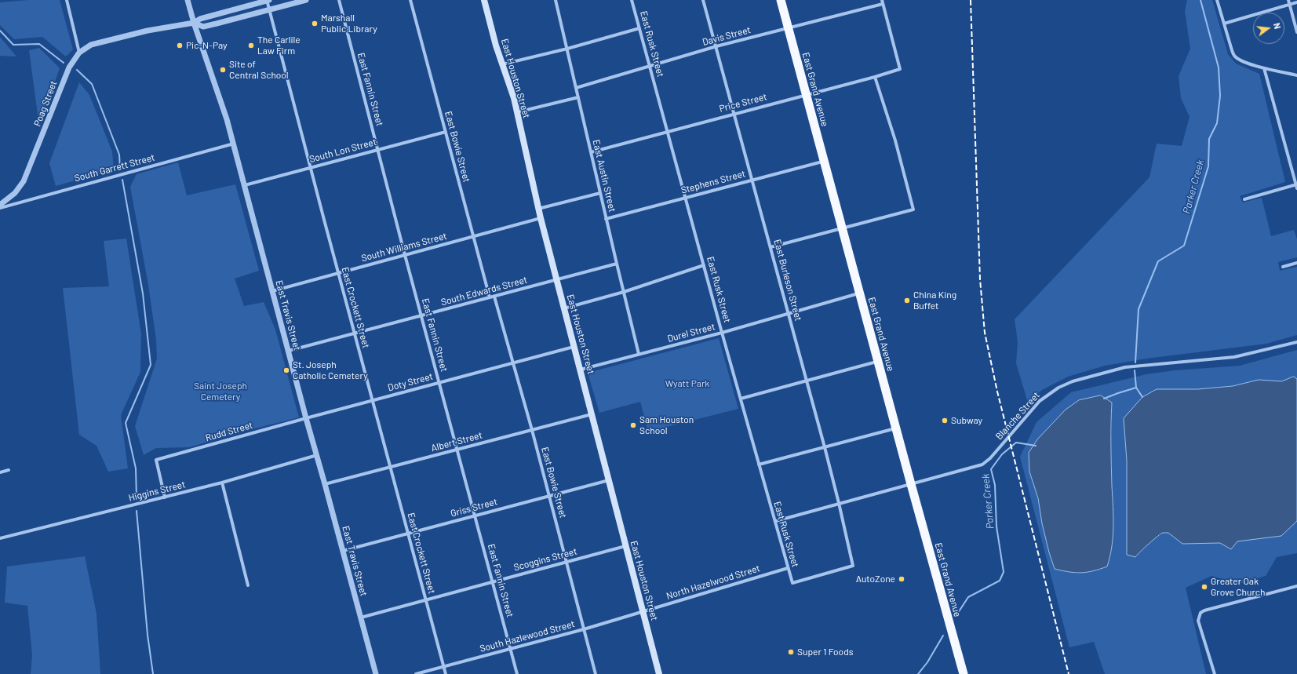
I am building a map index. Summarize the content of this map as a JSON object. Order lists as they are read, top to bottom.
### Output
{
  "streets": {
    "highway": ["East Grand Avenue"],
    "main road": ["East Houston Street"],
    "street": [
      "Davis Street",
      "East Rusk Street",
      "East Fannin Street",
      "Price Street",
      "Poag Street",
      "East Bowie Street",
      "South Lon Street",
      "South Garrett Street",
      "East Austin Street",
      "Stephens Street",
      "South Williams Street",
      "East Burleson Street",
      "South Edwards Street",
      "East Crockett Street",
      "East Travis Street",
      "Durel Street",
      "Doty Street",
      "Blanche Street",
      "Rudd Street",
      "Albert Street",
      "Higgins Street",
      "Griss Street",
      "Scoggins Street",
      "North Hazelwood Street",
      "South Hazlewood Street"
    ]
  },
  "crossings": [
    ["Davis Street", "East Rusk Street"],
    ["Davis Street", "East Grand Avenue"],
    ["Davis Street", "Price Street"],
    ["Davis Street", "East Austin Street"],
    ["Davis Street", "East Burleson Street"],
    ["East Rusk Street", "Price Street"],
    ["East Rusk Street", "Stephens Street"],
    ["East Rusk Street", "East Burleson Street"],
    ["East Rusk Street", "Durel Street"],
    ["East Rusk Street", "Blanche Street"],
    ["East Rusk Street", "North Hazelwood Street"],
    ["East Houston Street", "South Williams Street"],
    ["East Houston Street", "South Edwards Street"],
    ["East Houston Street", "Durel Street"],
    ["East Houston Street", "Doty Street"],
    ["East Houston Street", "Albert Street"],
    ["East Houston Street", "Griss Street"],
    ["East Houston Street", "Scoggins Street"],
    ["East Houston Street", "North Hazelwood Street"],
    ["East Houston Street", "South Hazlewood Street"],
    ["East Fannin Street", "South Lon Street"],
    ["East Fannin Street", "South Williams Street"],
    ["East Fannin Street", "South Edwards Street"],
    ["East Fannin Street", "Doty Street"],
    ["East Fannin Street", "Albert Street"],
    ["East Fannin Street", "Griss Street"],
    ["East Fannin Street", "Scoggins Street"],
    ["East Fannin Street", "South Hazlewood Street"],
    ["East Grand Avenue", "Price Street"],
    ["East Grand Avenue", "Stephens Street"],
    ["East Grand Avenue", "Durel Street"],
    ["East Grand Avenue", "Blanche Street"],
    ["Price Street", "East Austin Street"],
    ["Price Street", "East Burleson Street"],
    ["East Bowie Street", "South Lon Street"],
    ["East Bowie Street", "South Williams Street"],
    ["East Bowie Street", "South Edwards Street"],
    ["East Bowie Street", "Doty Street"],
    ["East Bowie Street", "Albert Street"],
    ["East Bowie Street", "Griss Street"],
    ["East Bowie Street", "Scoggins Street"],
    ["East Bowie Street", "South Hazlewood Street"],
    ["South Lon Street", "East Crockett Street"],
    ["South Lon Street", "East Travis Street"],
    ["South Garrett Street", "East Travis Street"],
    ["East Austin Street", "Stephens Street"],
    ["East Austin Street", "South Edwards Street"],
    ["East Austin Street", "Durel Street"],
    ["Stephens Street", "East Burleson Street"],
    ["South Williams Street", "East Crockett Street"],
    ["South Williams Street", "East Travis Street"],
    ["East Burleson Street", "Durel Street"],
    ["East Burleson Street", "Blanche Street"],
    ["South Edwards Street", "East Crockett Street"],
    ["South Edwards Street", "East Travis Street"],
    ["East Crockett Street", "Doty Street"],
    ["East Crockett Street", "Albert Street"],
    ["East Crockett Street", "Griss Street"],
    ["East Crockett Street", "Scoggins Street"],
    ["East Crockett Street", "South Hazlewood Street"],
    ["East Travis Street", "Doty Street"],
    ["East Travis Street", "Rudd Street"],
    ["East Travis Street", "Albert Street"],
    ["East Travis Street", "Higgins Street"],
    ["East Travis Street", "Griss Street"],
    ["East Travis Street", "Scoggins Street"],
    ["Doty Street", "Rudd Street"],
    ["Rudd Street", "Higgins Street"],
    ["North Hazelwood Street", "South Hazlewood Street"]
  ],
  "water": ["Parker Creek"],
  "parks": ["Wyatt Park", "Saint Joseph Cemetery"],
  "places": [
    "Marshall Public Library",
    "Pic-N-Pay",
    "The Carlile Law Firm",
    "Site of Central School",
    "China King Buffet",
    "St. Joseph Catholic Cemetery",
    "Subway",
    "Sam Houston School",
    "AutoZone",
    "Greater Oak Grove Church",
    "Super 1 Foods"
  ],
  "north": "right"
}
